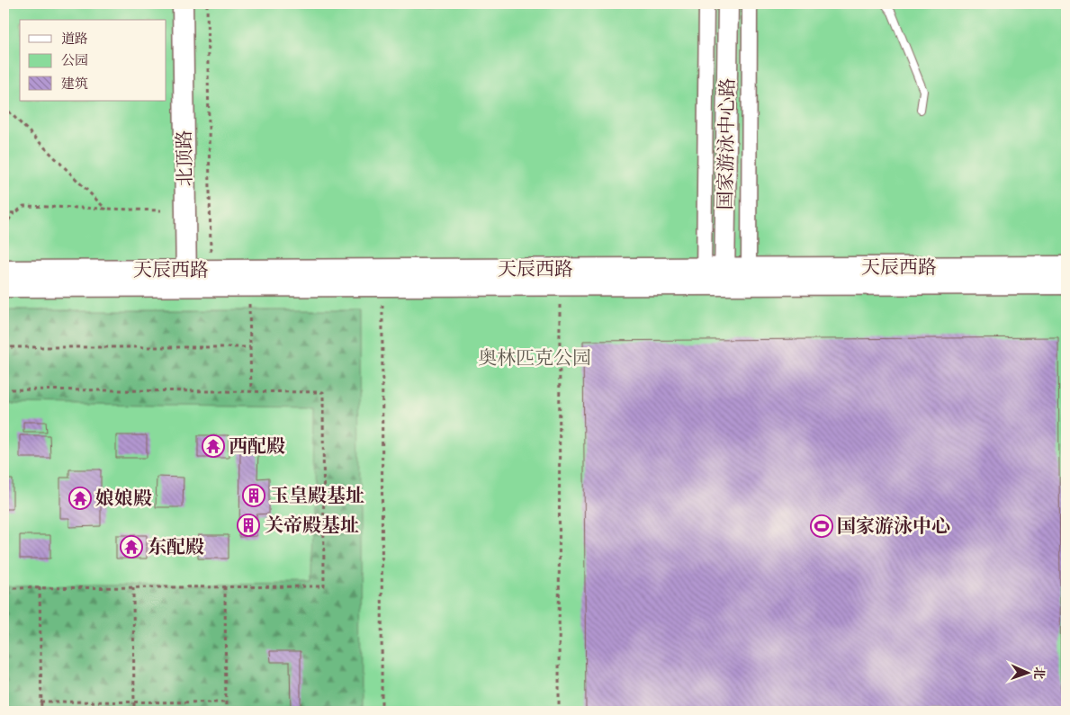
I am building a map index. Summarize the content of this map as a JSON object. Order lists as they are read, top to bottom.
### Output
{
  "streets": {
    "street": ["国家游泳中心路", "北顶路", "天辰西路"]
  },
  "crossings": [
    ["国家游泳中心路", "天辰西路"],
    ["北顶路", "天辰西路"]
  ],
  "parks": ["奥林匹克公园"],
  "places": {
    "temple": ["西配殿", "娘娘殿", "东配殿"],
    "building": ["玉皇殿基址", "关帝殿基址"],
    "sports": ["国家游泳中心"]
  },
  "legend": ["道路", "公园", "建筑"],
  "north": "right"
}
